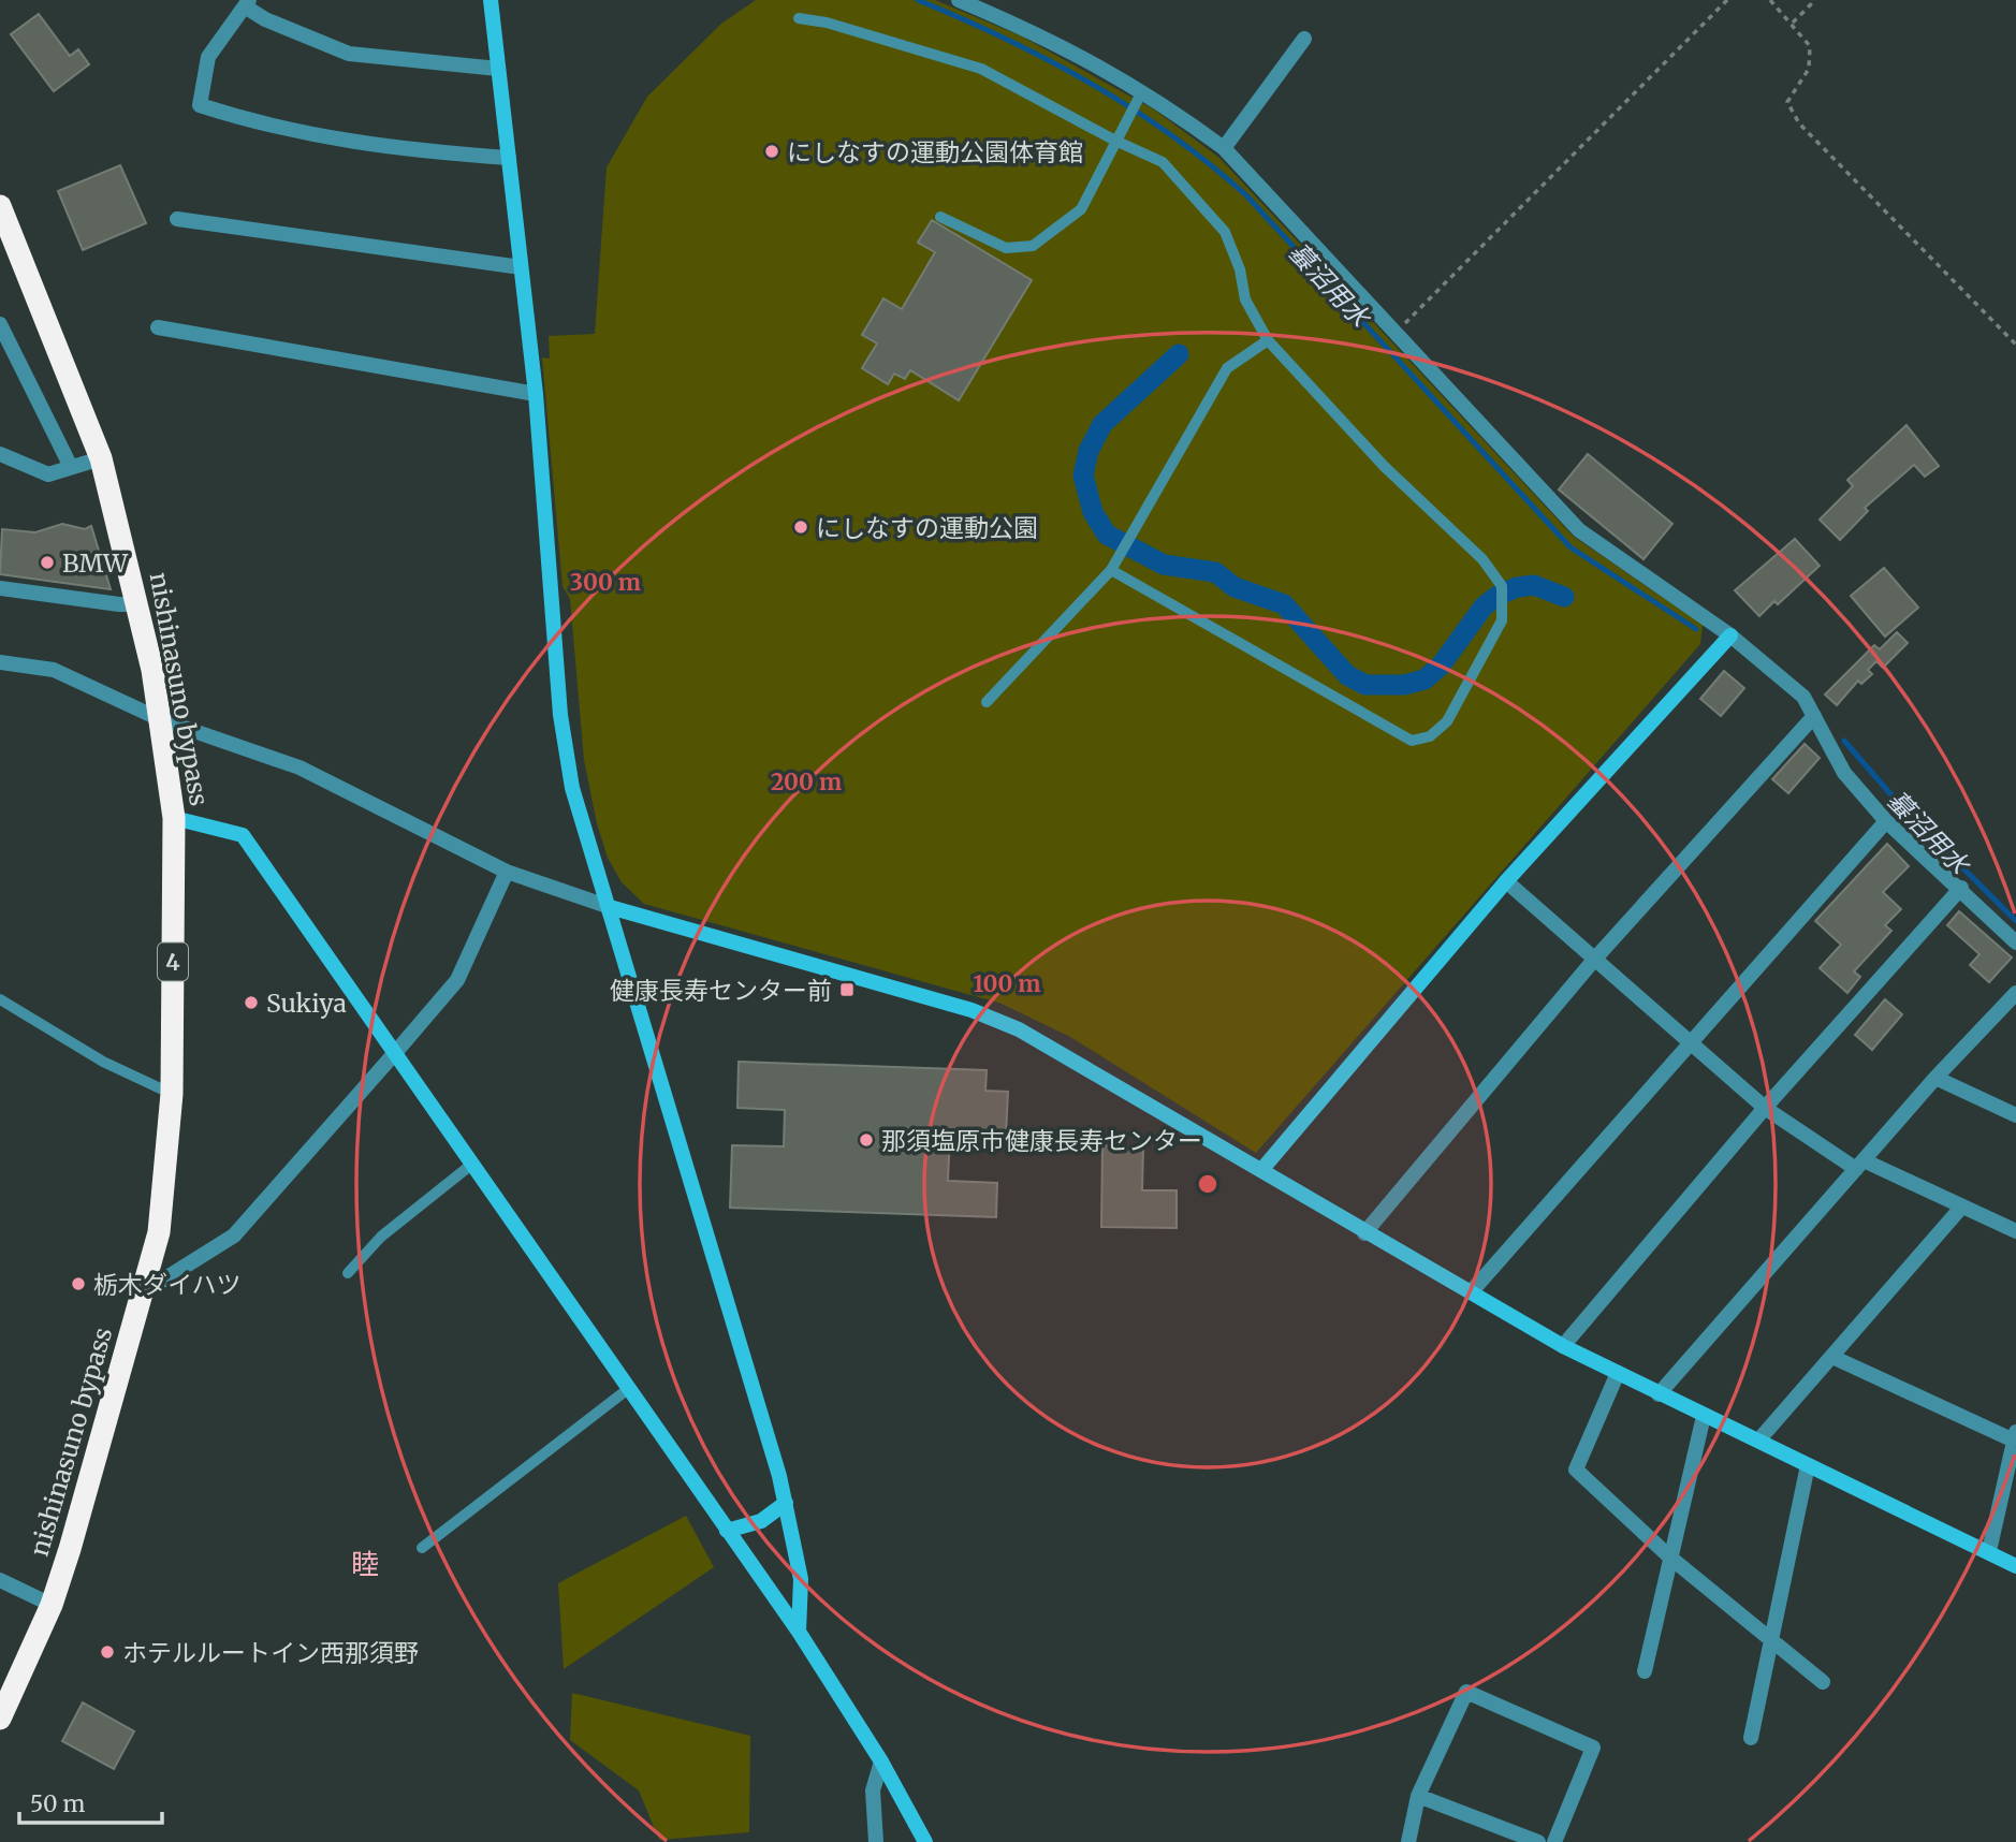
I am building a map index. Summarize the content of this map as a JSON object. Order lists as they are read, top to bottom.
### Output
{
  "streets": {
    "highway": ["nishinasuno bypass", "4"]
  },
  "districts": ["睦"],
  "water": ["蟇沼用水"],
  "places": {
    "other": [
      "にしなすの運動公園体育館",
      "にしなすの運動公園",
      "BMW",
      "Sukiya",
      "那須塩原市健康長寿センター",
      "栃木ダイハツ",
      "ホテルルートイン西那須野"
    ],
    "transit": ["健康長寿センター前"]
  },
  "scale_bar": "50 m",
  "rings": ["300 m", "200 m", "100 m"]
}
